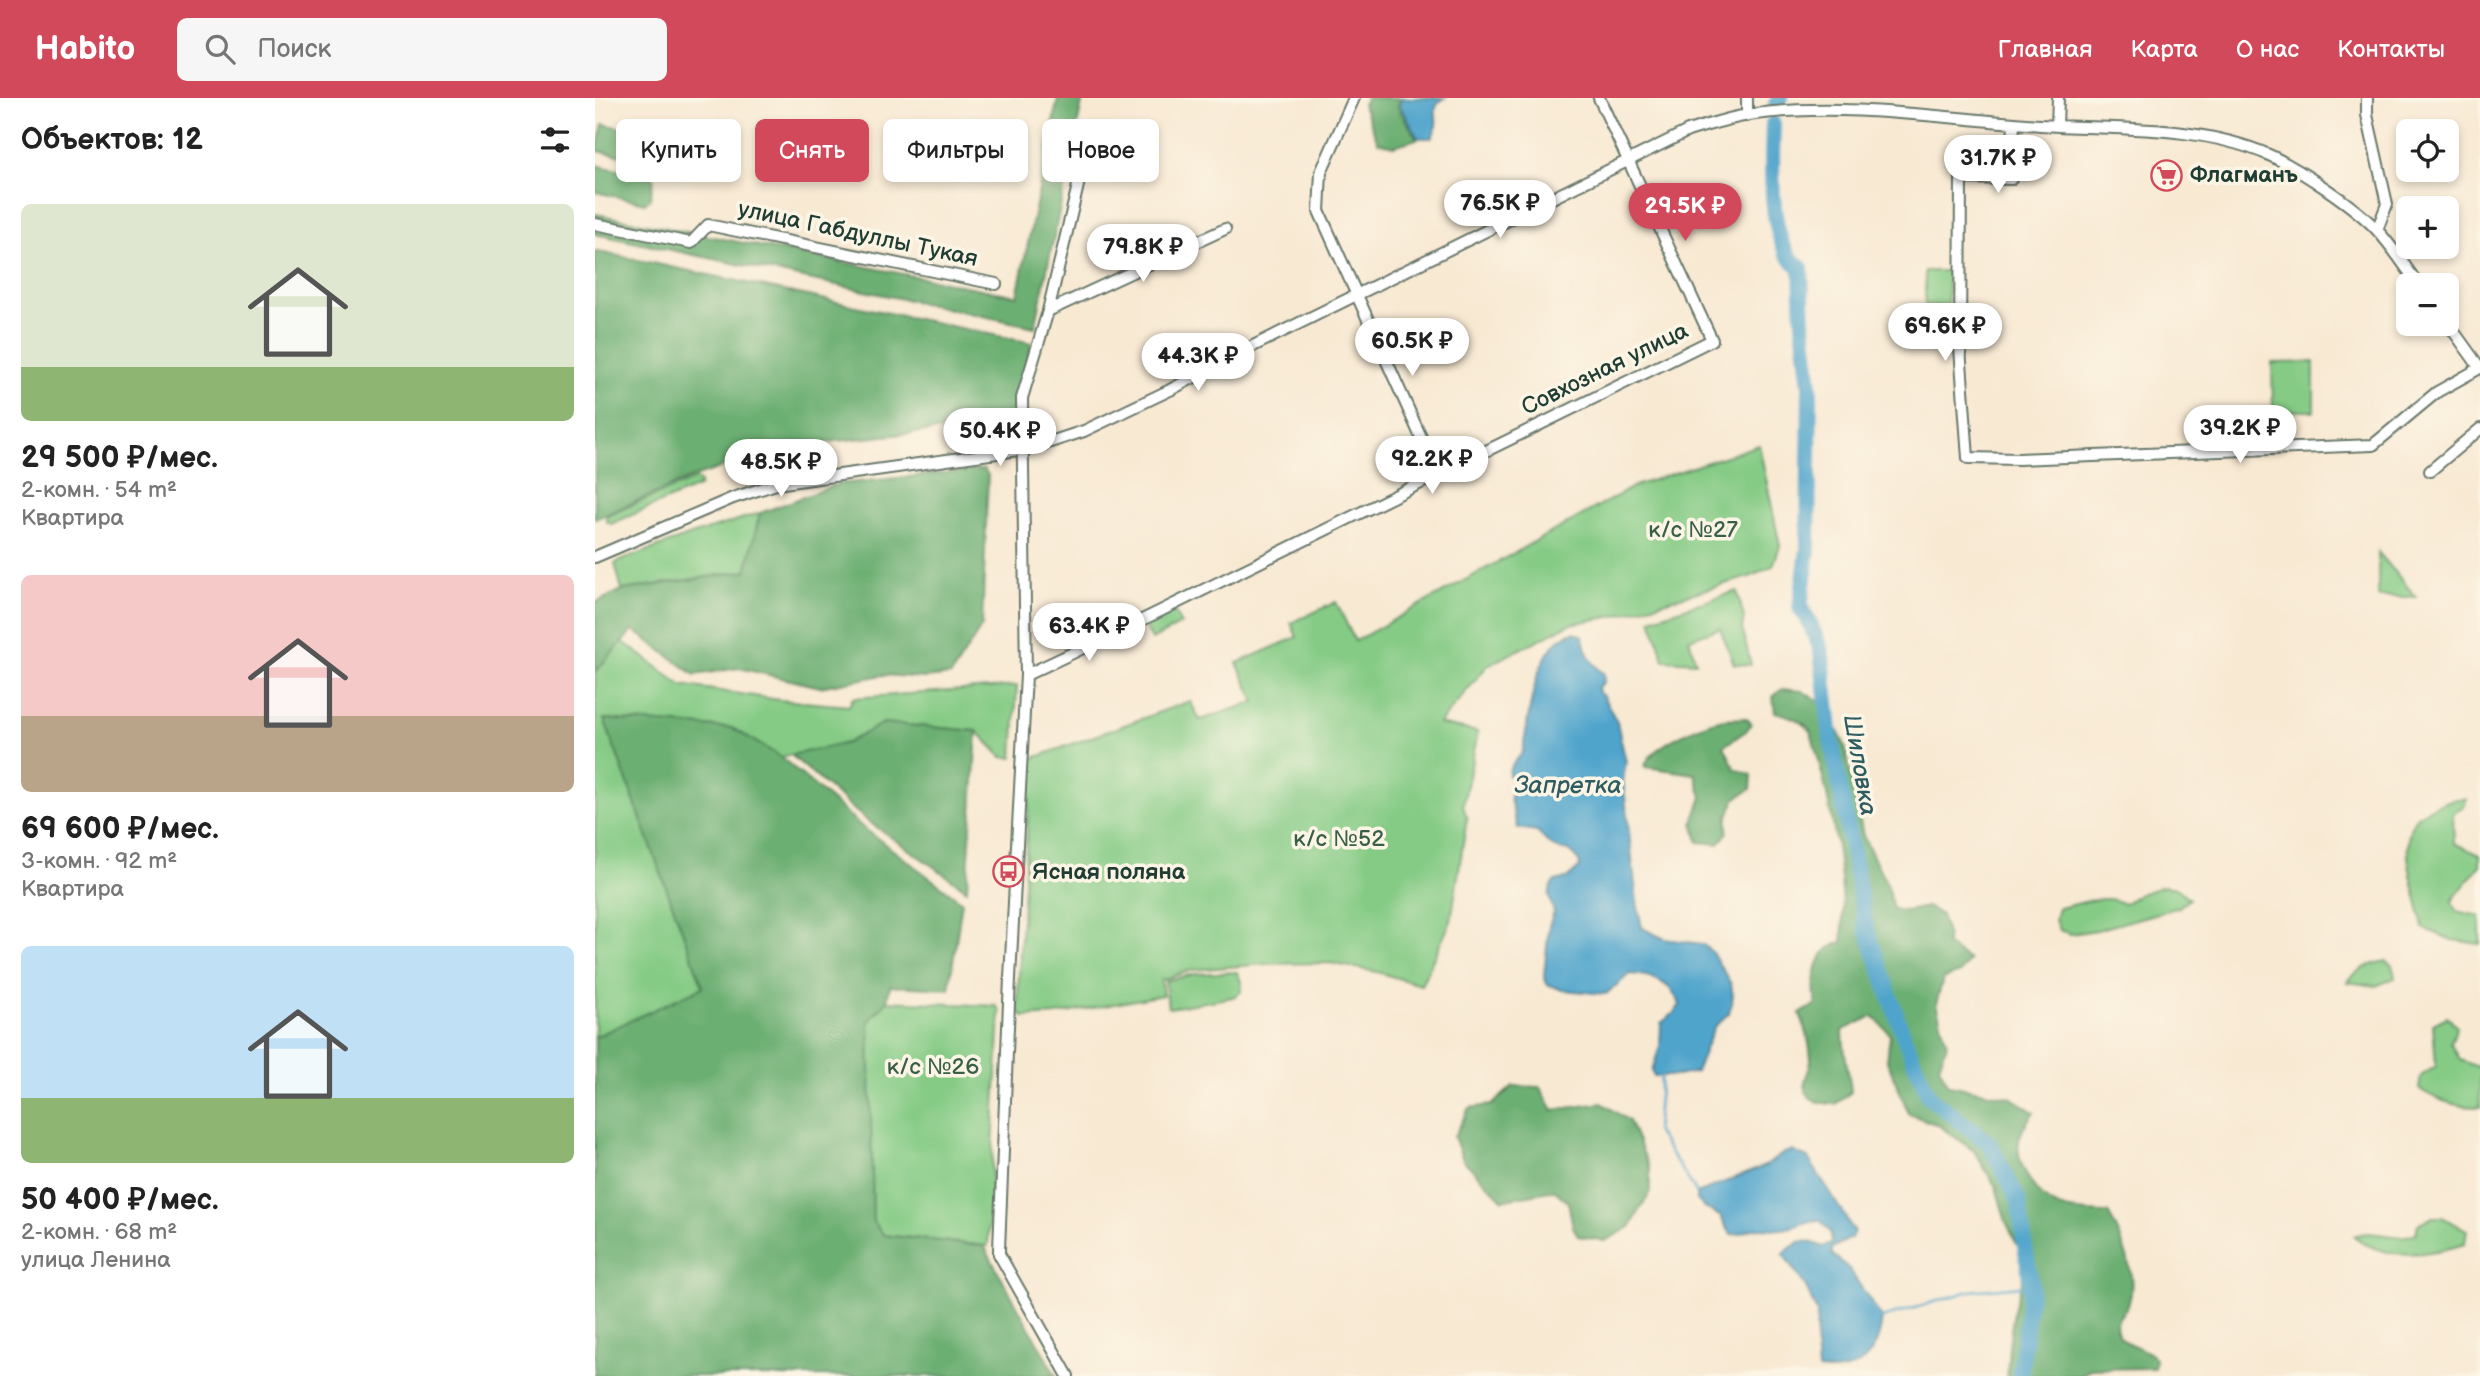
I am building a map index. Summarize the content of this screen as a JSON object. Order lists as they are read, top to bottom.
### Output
{
  "streets": {
    "street": ["улица Габдуллы Тукая", "Совхозная улица"]
  },
  "water": ["Шиловка", "Запретка"],
  "parks": ["к/с №27", "к/с №52", "к/с №26"],
  "places": {
    "supermarket": ["Флагманъ"],
    "bus stop": ["Ясная поляна"]
  },
  "page": {
    "header": "Habito",
    "search": "Поиск",
    "nav": [
      "Главная",
      "Карта",
      "О нас",
      "Контакты"
    ],
    "heading": "Объектов: 12",
    "map_buttons": ["+", "−"],
    "chip": [
      "Купить",
      "Снять",
      "Фильтры",
      "Новое"
    ],
    "price": [
      "31.7K ₽",
      "76.5K ₽",
      "29.5K ₽",
      "79.8K ₽",
      "69.6K ₽",
      "60.5K ₽",
      "44.3K ₽",
      "39.2K ₽",
      "50.4K ₽",
      "92.2K ₽",
      "48.5K ₽",
      "63.4K ₽"
    ],
    "list": [
      {
        "name": "29 500 ₽/мес.",
        "note": "2-комн. · 54 m² · Квартира"
      },
      {
        "name": "69 600 ₽/мес.",
        "note": "3-комн. · 92 m² · Квартира"
      },
      {
        "name": "50 400 ₽/мес.",
        "note": "2-комн. · 68 m² · улица Ленина"
      }
    ]
  }
}
